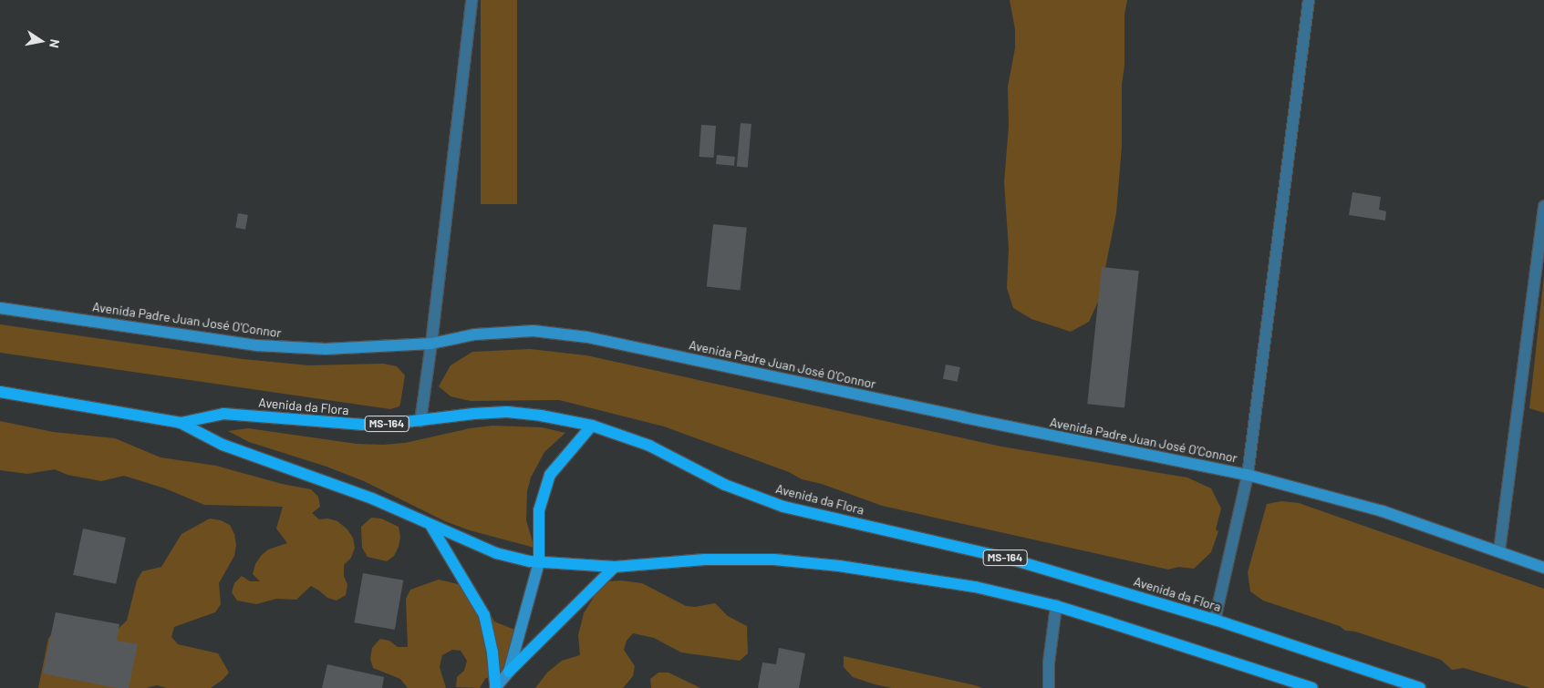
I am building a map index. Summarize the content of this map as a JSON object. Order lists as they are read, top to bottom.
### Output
{
  "streets": {
    "main road": ["Avenida da Flora", "MS-164"],
    "street": ["Avenida Padre Juan José O'Connor"]
  },
  "north": "right"
}
